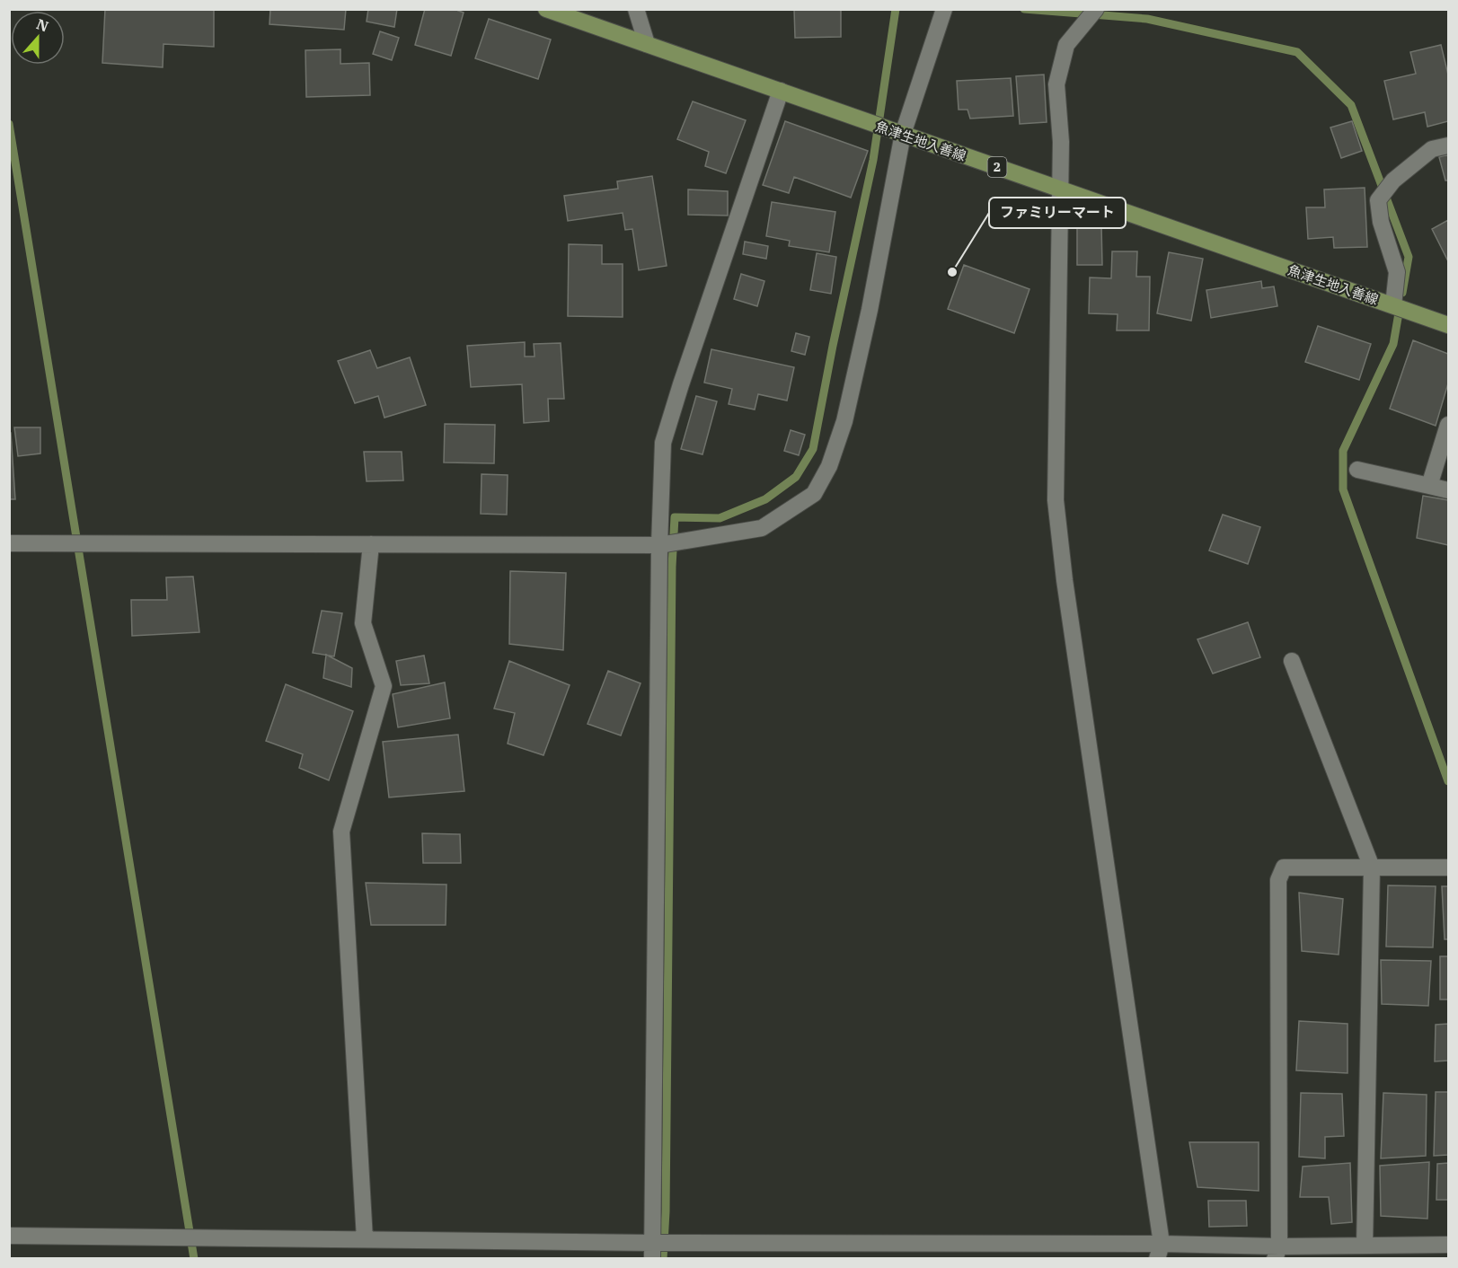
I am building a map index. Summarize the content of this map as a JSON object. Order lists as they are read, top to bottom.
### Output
{
  "streets": {
    "main road": ["魚津生地入善線", "2"]
  },
  "places": ["ファミリーマート"],
  "north": "top"
}
